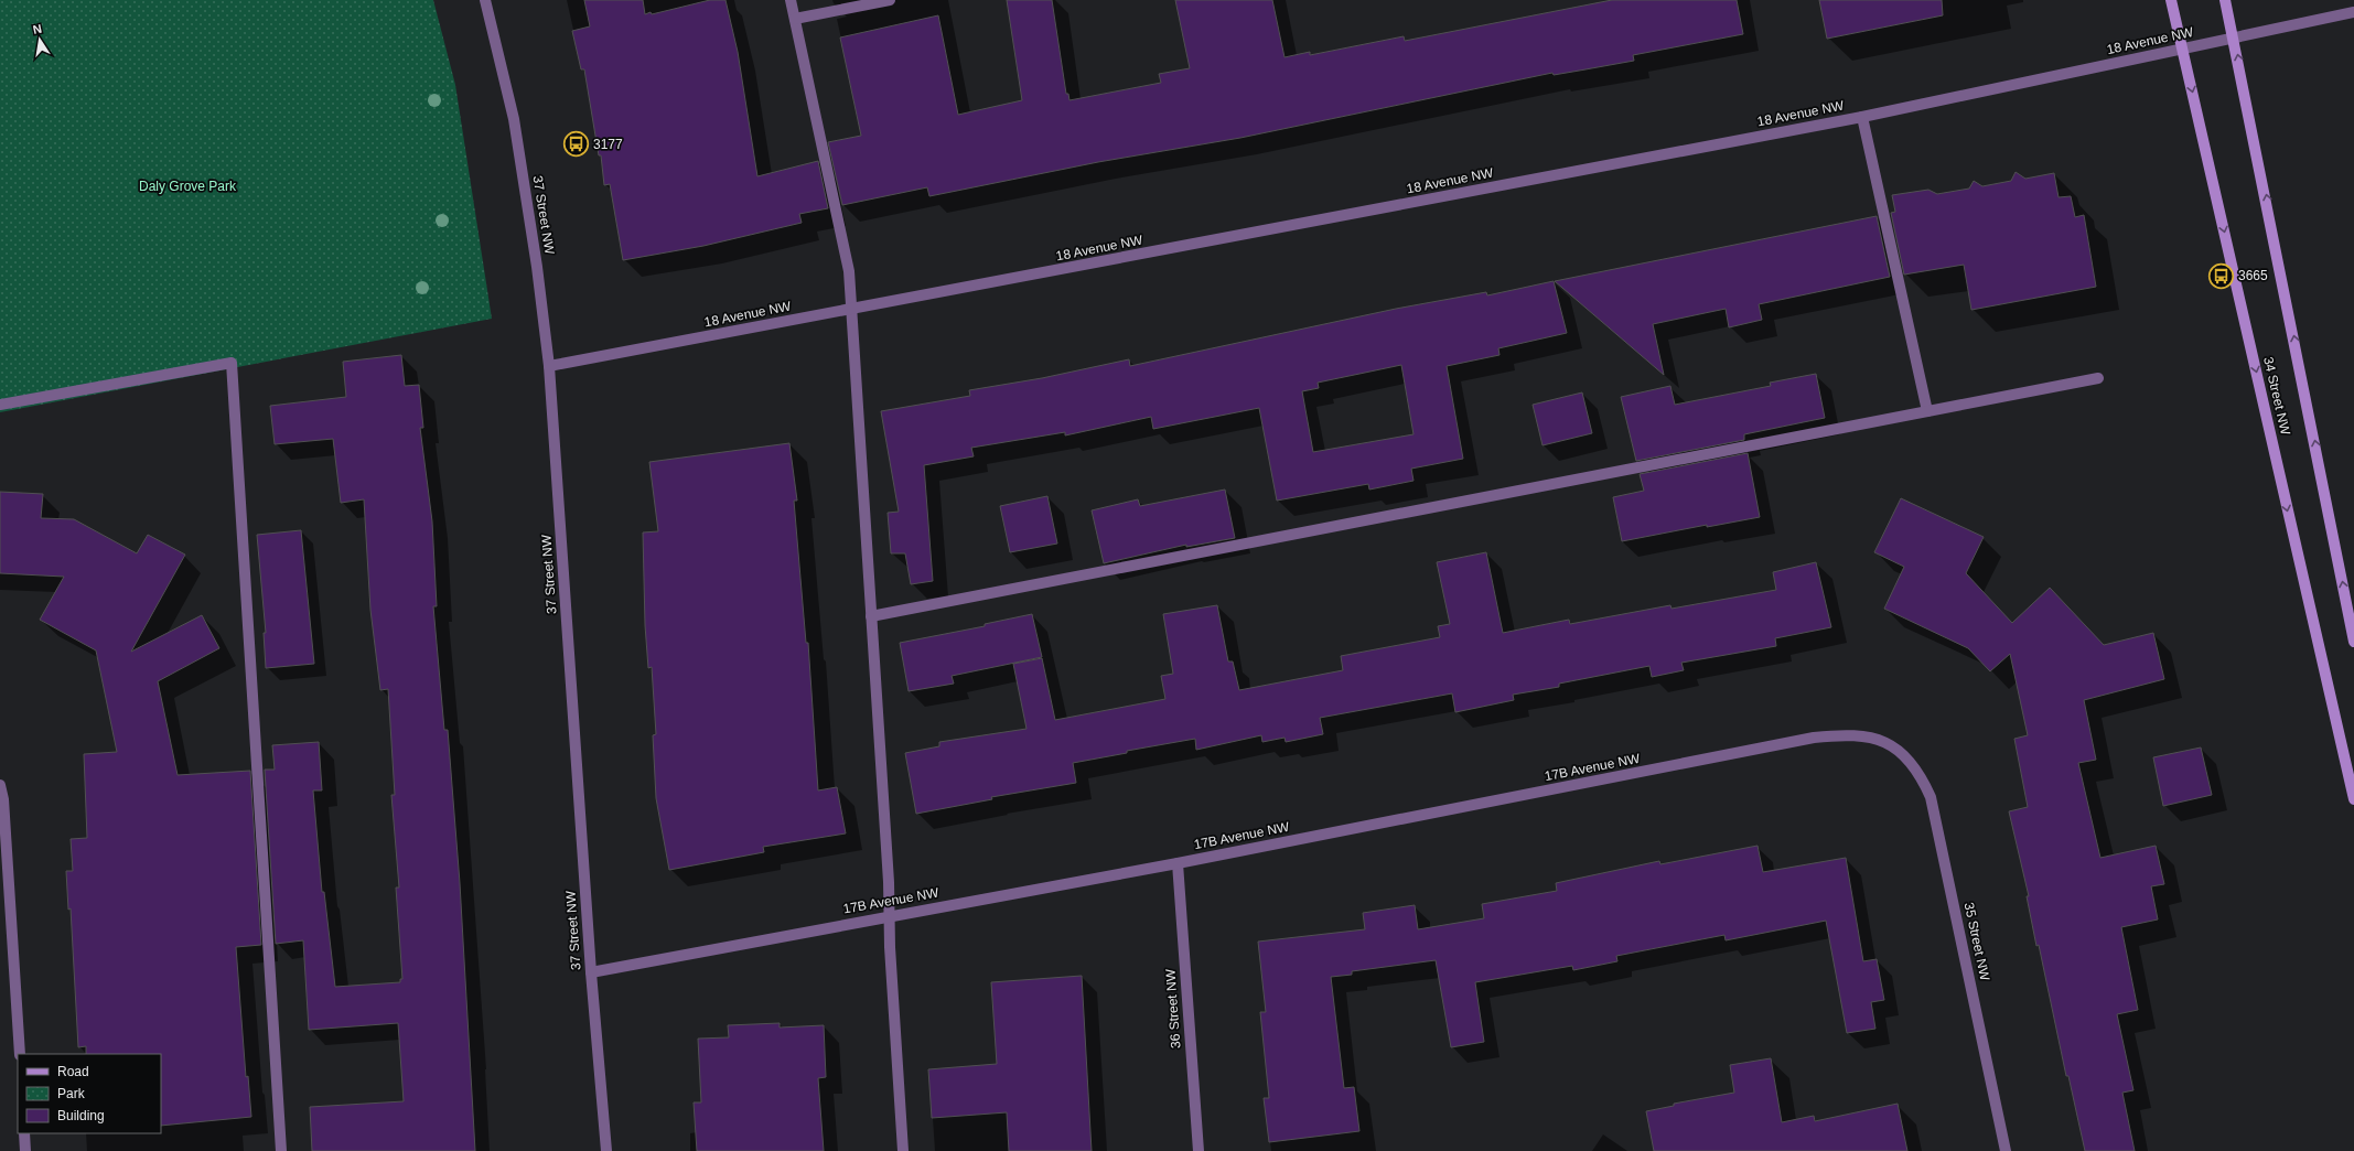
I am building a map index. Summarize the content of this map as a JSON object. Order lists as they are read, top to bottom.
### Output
{
  "streets": {
    "main road": ["34 Street NW"],
    "street": [
      "18 Avenue NW",
      "37 Street NW",
      "17B Avenue NW",
      "35 Street NW",
      "36 Street NW"
    ]
  },
  "crossings": [
    ["18 Avenue NW", "37 Street NW"],
    ["18 Avenue NW", "34 Street NW"],
    ["37 Street NW", "17B Avenue NW"],
    ["17B Avenue NW", "35 Street NW"],
    ["17B Avenue NW", "36 Street NW"]
  ],
  "parks": ["Daly Grove Park"],
  "places": {
    "bus stop": ["3177", "3665"]
  },
  "legend": ["Road", "Park", "Building"],
  "north": "top"
}
